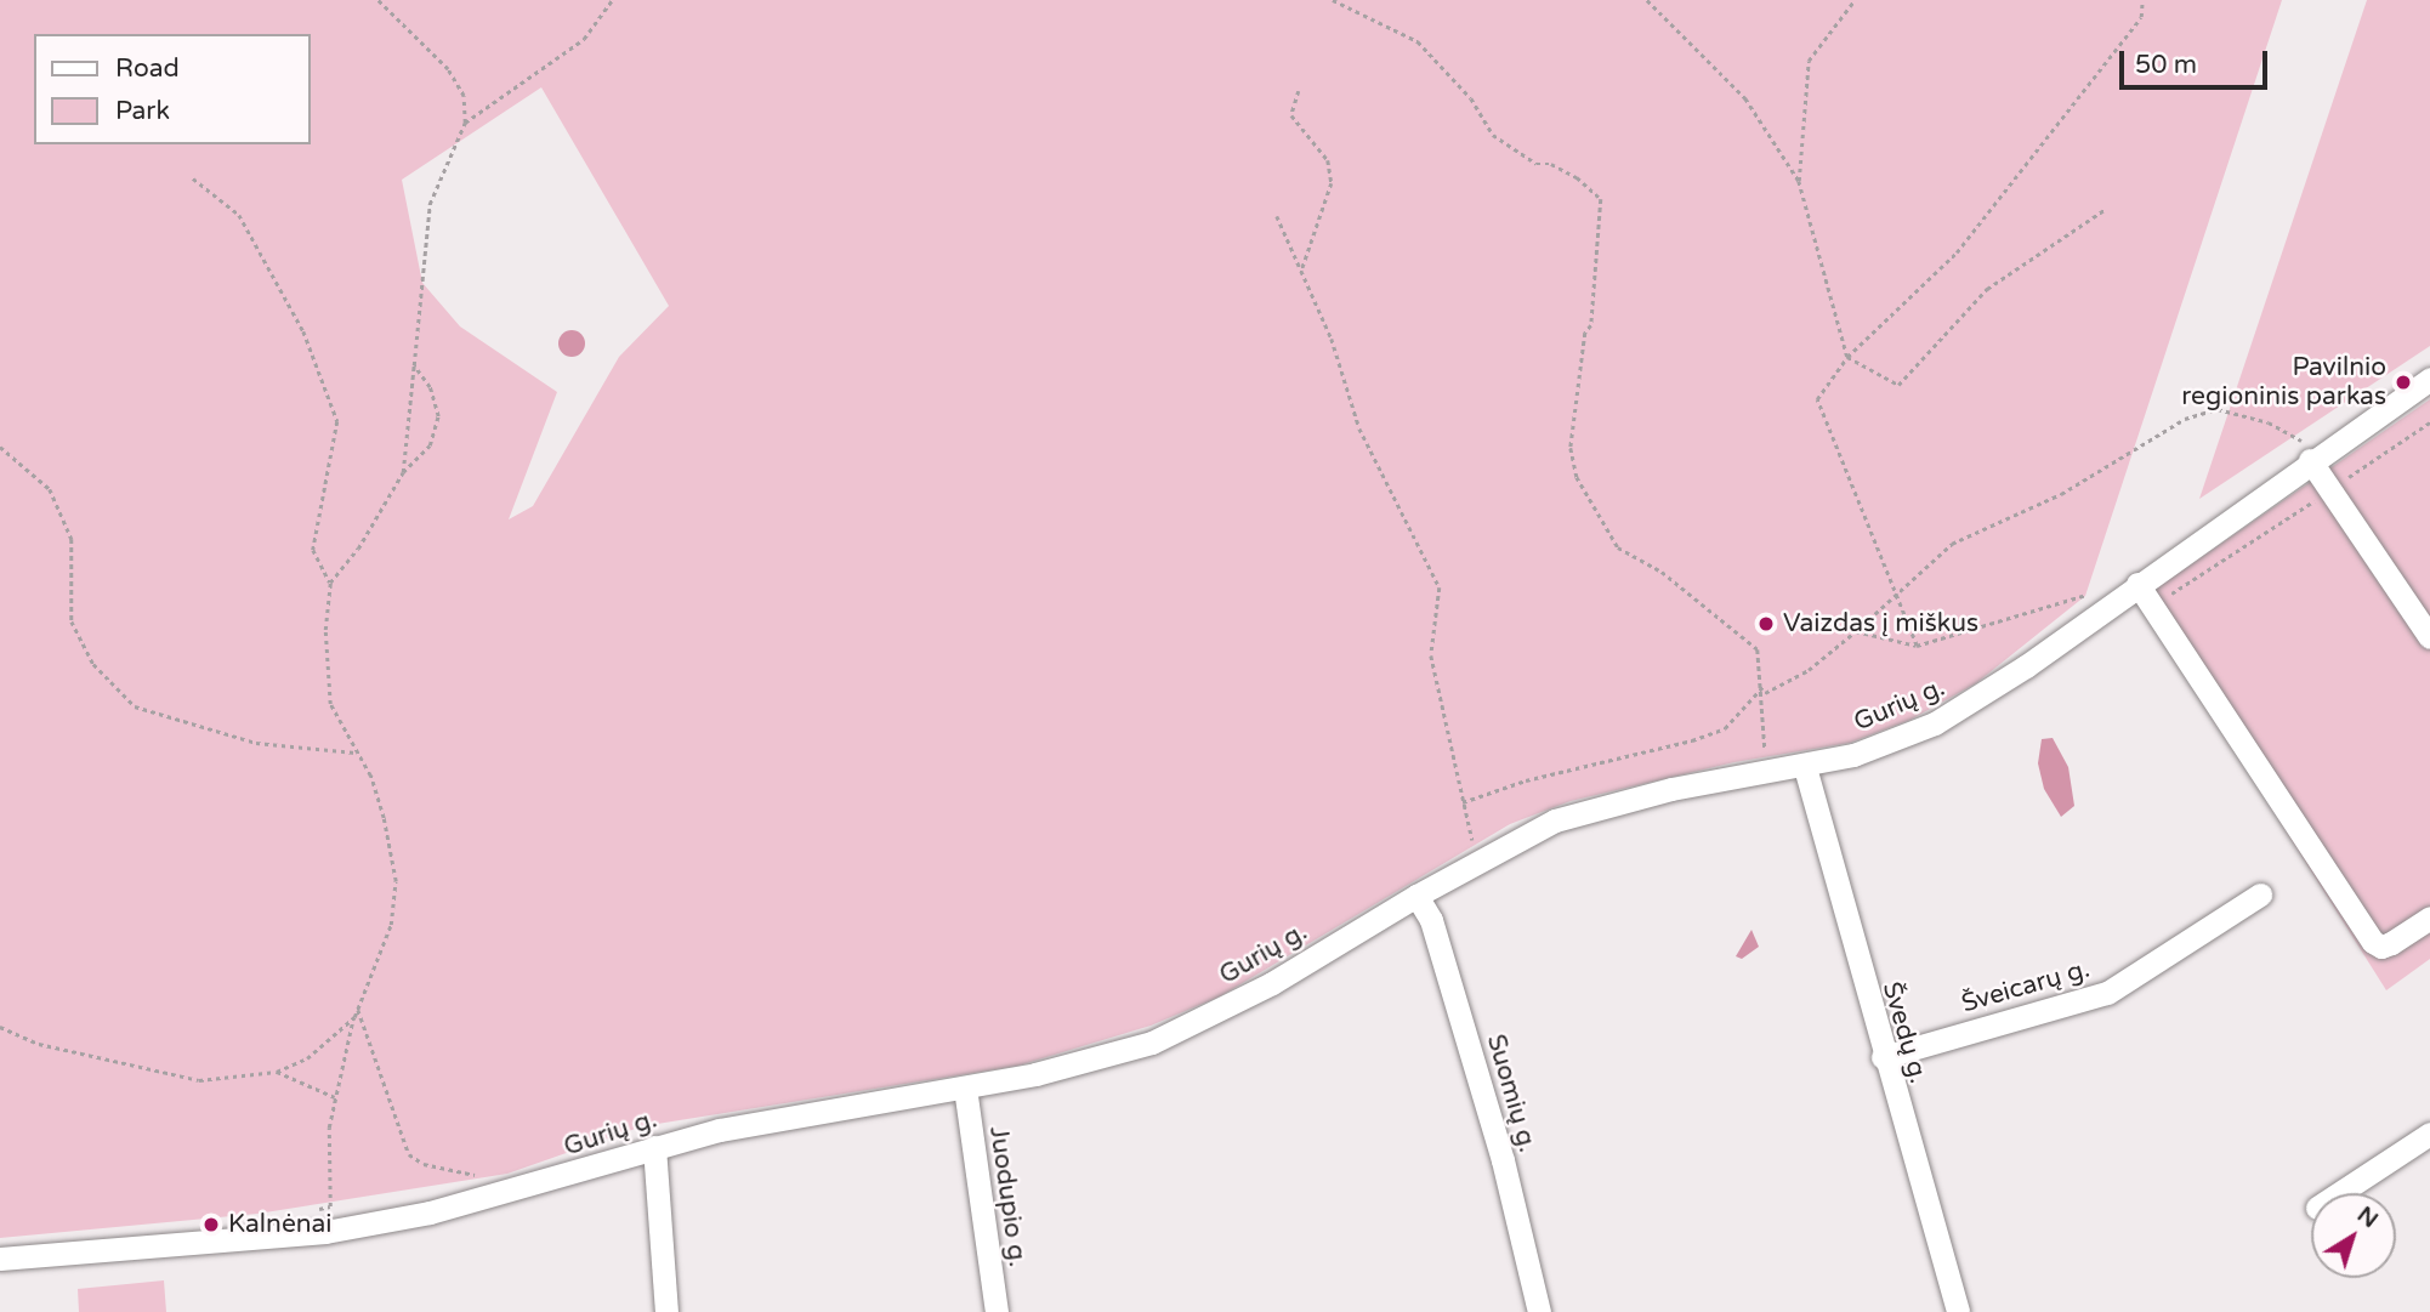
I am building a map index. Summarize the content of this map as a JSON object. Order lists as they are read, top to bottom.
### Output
{
  "streets": {
    "street": [
      "Gurių g.",
      "Šveicarų g.",
      "Švedų g.",
      "Suomių g.",
      "Juodupio g."
    ]
  },
  "crossings": [
    ["Gurių g.", "Švedų g."],
    ["Gurių g.", "Suomių g."],
    ["Gurių g.", "Juodupio g."],
    ["Šveicarų g.", "Švedų g."]
  ],
  "places": ["Pavilnio regioninis parkas", "Vaizdas į miškus", "Kalnėnai"],
  "legend": ["Road", "Park"],
  "scale_bar": "50 m",
  "north": "top right"
}
